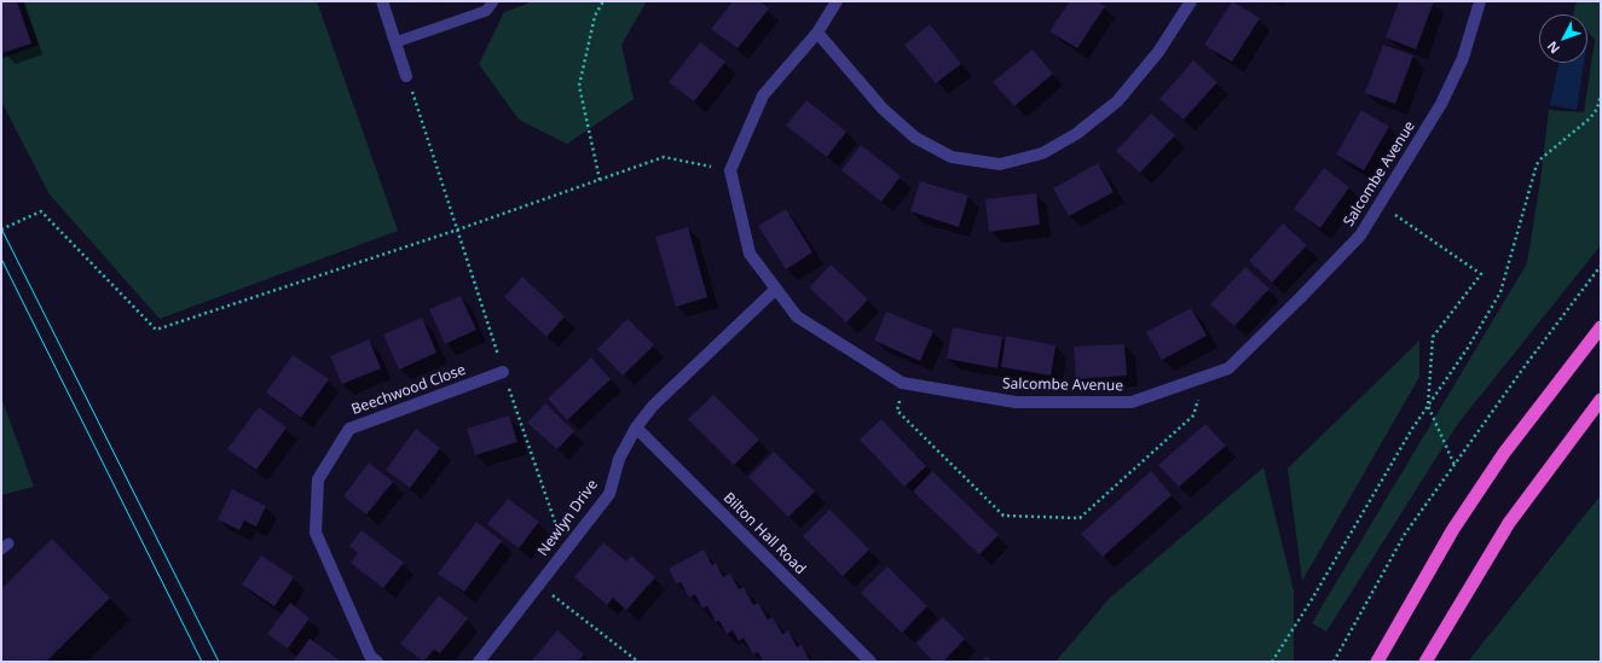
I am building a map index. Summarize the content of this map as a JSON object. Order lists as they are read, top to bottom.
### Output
{
  "streets": {
    "street": [
      "Salcombe Avenue",
      "Beechwood Close",
      "Newlyn Drive",
      "Bilton Hall Road"
    ]
  },
  "crossings": [
    ["Salcombe Avenue", "Newlyn Drive"],
    ["Newlyn Drive", "Bilton Hall Road"]
  ],
  "north": "bottom left"
}
